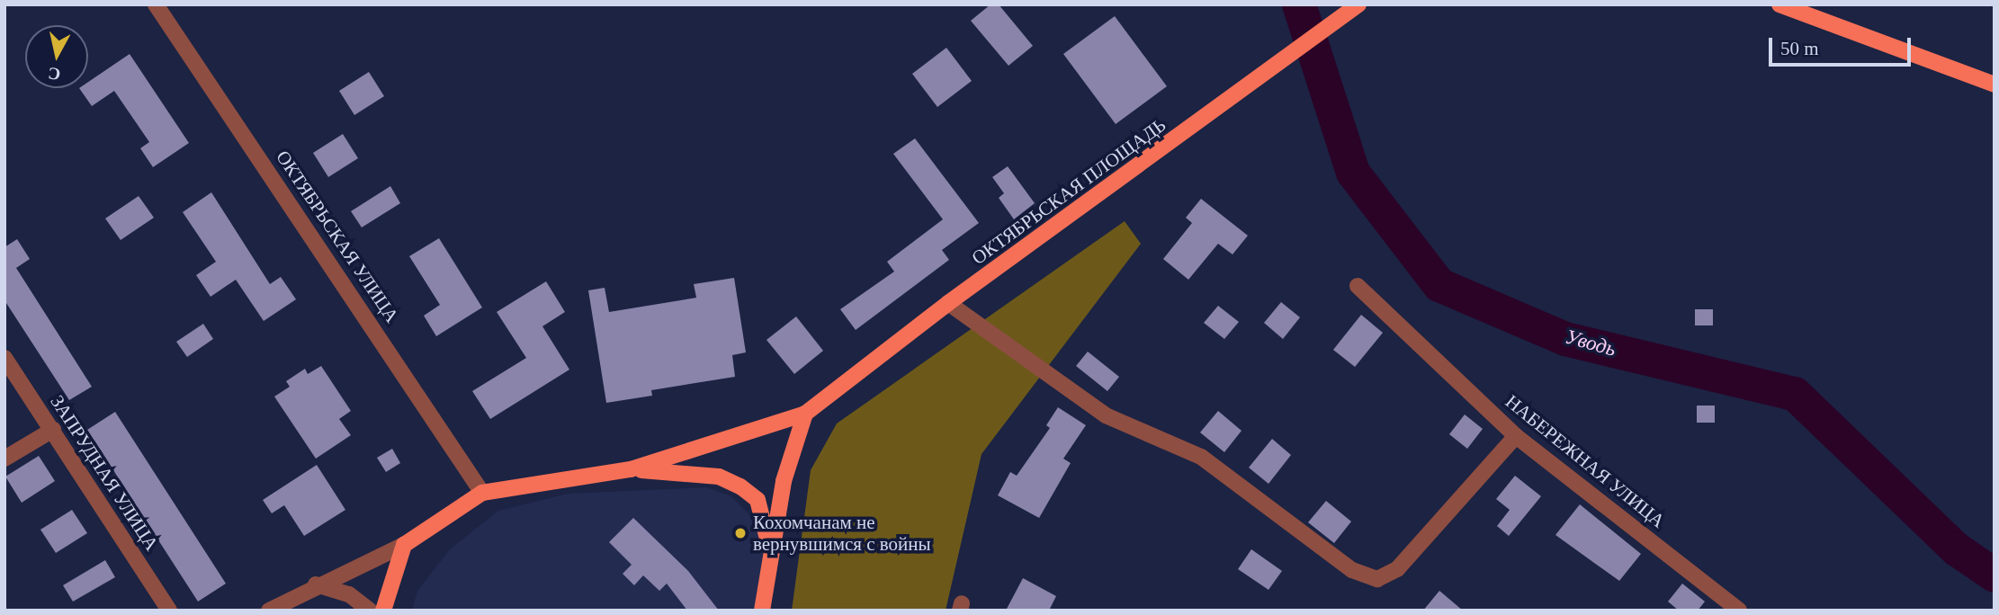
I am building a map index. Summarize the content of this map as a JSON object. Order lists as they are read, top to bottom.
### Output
{
  "streets": {
    "main road": ["ОКТЯБРЬСКАЯ ПЛОЩАДЬ"],
    "street": ["ОКТЯБРЬСКАЯ УЛИЦА", "НАБЕРЕЖНАЯ УЛИЦА", "ЗАПРУДНАЯ УЛИЦА"]
  },
  "water": ["Уводь"],
  "places": ["Кохомчанам не вернувшимся с войны"],
  "scale_bar": "50 m",
  "north": "bottom"
}
